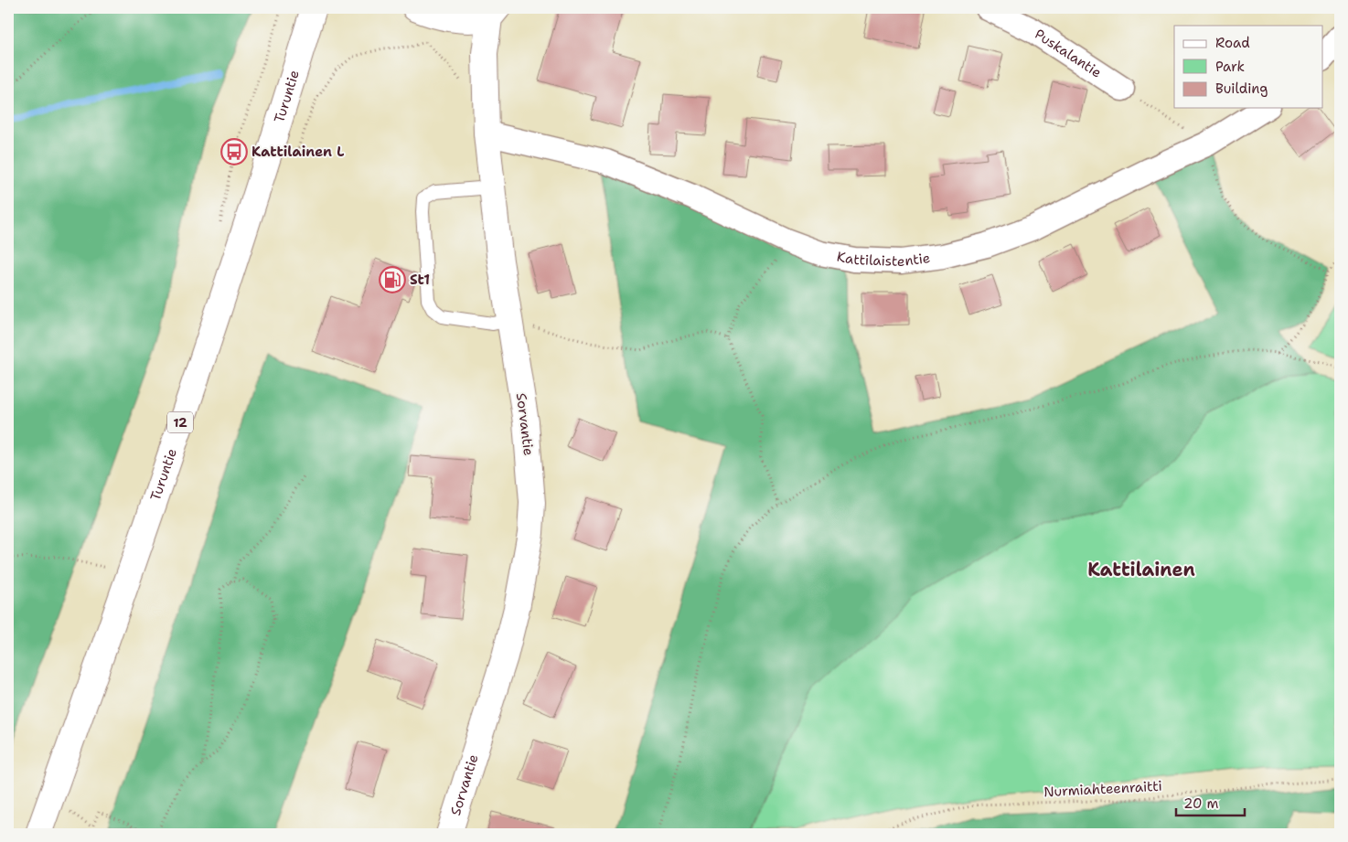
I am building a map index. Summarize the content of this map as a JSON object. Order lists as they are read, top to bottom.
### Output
{
  "streets": {
    "main road": ["Turuntie", "12", "Sorvantie"],
    "street": ["Puskalantie", "Kattilaistentie"],
    "path": ["Nurmiahteenraitti"]
  },
  "crossings": [
    ["Kattilaistentie", "Sorvantie"]
  ],
  "districts": ["Kattilainen"],
  "places": {
    "bus stop": ["Kattilainen L"],
    "fuel station": ["St1"]
  },
  "legend": ["Road", "Park", "Building"],
  "scale_bar": "20 m"
}
